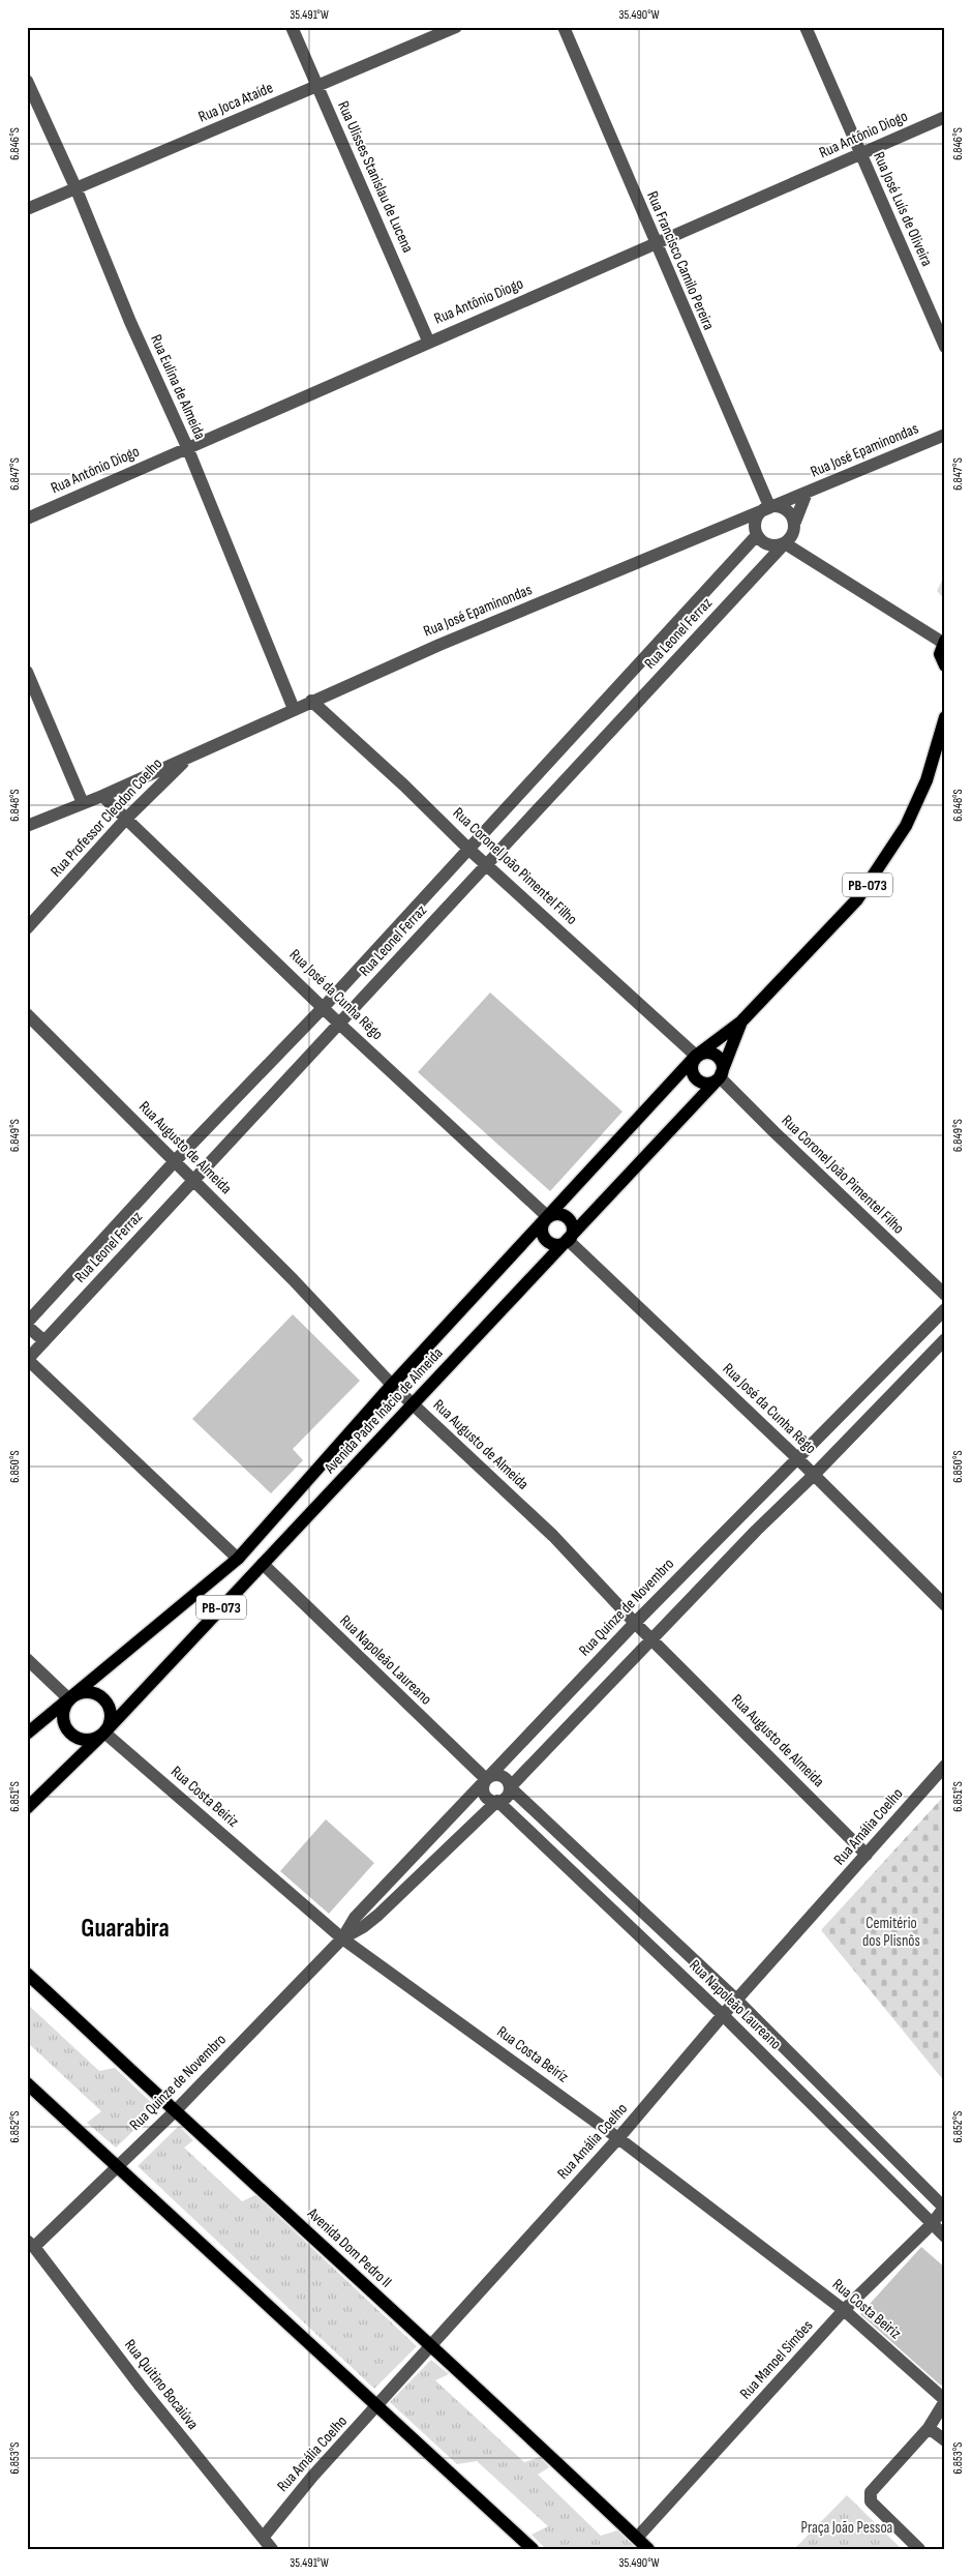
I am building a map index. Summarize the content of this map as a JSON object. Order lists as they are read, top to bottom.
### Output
{
  "streets": {
    "main road": ["PB-073", "Avenida Padre Inácio de Almeida", "Avenida Dom Pedro II"],
    "street": [
      "Rua Joca Ataíde",
      "Rua Antônio Diogo",
      "Rua Ulisses Stanislau de Lucena",
      "Rua José Luís de Oliveira",
      "Rua Francisco Camilo Pereira",
      "Rua Eulina de Almeida",
      "Rua José Epaminondas",
      "Rua Leonel Ferraz",
      "Rua Professor Cleodon Coelho",
      "Rua Coronel João Pimentel Filho",
      "Rua José da Cunha Rêgo",
      "Rua Augusto de Almeida",
      "Rua Quinze de Novembro",
      "Rua Napoleão Laureano",
      "Rua Costa Beiriz",
      "Rua Amália Coelho",
      "Rua Manoel Simões",
      "Rua Quitino Bocaiúva"
    ]
  },
  "crossings": [
    ["Rua Joca Ataíde", "Rua Ulisses Stanislau de Lucena"],
    ["Rua Joca Ataíde", "Rua Eulina de Almeida"],
    ["Rua Antônio Diogo", "Rua Ulisses Stanislau de Lucena"],
    ["Rua Antônio Diogo", "Rua José Luís de Oliveira"],
    ["Rua Antônio Diogo", "Rua Francisco Camilo Pereira"],
    ["Rua Antônio Diogo", "Rua Eulina de Almeida"],
    ["Rua Francisco Camilo Pereira", "Rua José Epaminondas"],
    ["Rua Francisco Camilo Pereira", "Rua Leonel Ferraz"],
    ["Rua Eulina de Almeida", "Rua José Epaminondas"],
    ["Rua José Epaminondas", "Rua Leonel Ferraz"],
    ["Rua José Epaminondas", "Rua Professor Cleodon Coelho"],
    ["Rua José Epaminondas", "Rua Coronel João Pimentel Filho"],
    ["Rua José Epaminondas", "Rua José da Cunha Rêgo"],
    ["Rua Leonel Ferraz", "Rua Coronel João Pimentel Filho"],
    ["Rua Leonel Ferraz", "Rua José da Cunha Rêgo"],
    ["Rua Leonel Ferraz", "Rua Augusto de Almeida"],
    ["Rua Professor Cleodon Coelho", "Rua José da Cunha Rêgo"],
    ["Rua Coronel João Pimentel Filho", "Avenida Padre Inácio de Almeida"],
    ["Rua José da Cunha Rêgo", "Avenida Padre Inácio de Almeida"],
    ["Rua José da Cunha Rêgo", "Rua Quinze de Novembro"],
    ["Rua Augusto de Almeida", "Avenida Padre Inácio de Almeida"],
    ["Rua Augusto de Almeida", "Rua Quinze de Novembro"],
    ["Rua Augusto de Almeida", "Rua Amália Coelho"],
    ["Avenida Padre Inácio de Almeida", "Rua Napoleão Laureano"],
    ["Avenida Padre Inácio de Almeida", "Rua Costa Beiriz"],
    ["Rua Quinze de Novembro", "Rua Napoleão Laureano"],
    ["Rua Quinze de Novembro", "Rua Costa Beiriz"],
    ["Rua Quinze de Novembro", "Avenida Dom Pedro II"],
    ["Rua Quinze de Novembro", "Rua Quitino Bocaiúva"],
    ["Rua Napoleão Laureano", "Rua Amália Coelho"],
    ["Rua Napoleão Laureano", "Rua Manoel Simões"],
    ["Rua Costa Beiriz", "Rua Amália Coelho"],
    ["Rua Costa Beiriz", "Rua Manoel Simões"],
    ["Rua Amália Coelho", "Avenida Dom Pedro II"],
    ["Rua Amália Coelho", "Rua Quitino Bocaiúva"],
    ["Avenida Dom Pedro II", "Rua Manoel Simões"]
  ],
  "districts": ["Guarabira"],
  "parks": ["Cemitério dos Plisnôs", "Praça João Pessoa"],
  "coordinates": [
    "35.491°W",
    "35.490°W",
    "6.846°S",
    "6.847°S",
    "6.848°S",
    "6.849°S",
    "6.850°S",
    "6.851°S",
    "6.852°S",
    "6.853°S"
  ]
}
